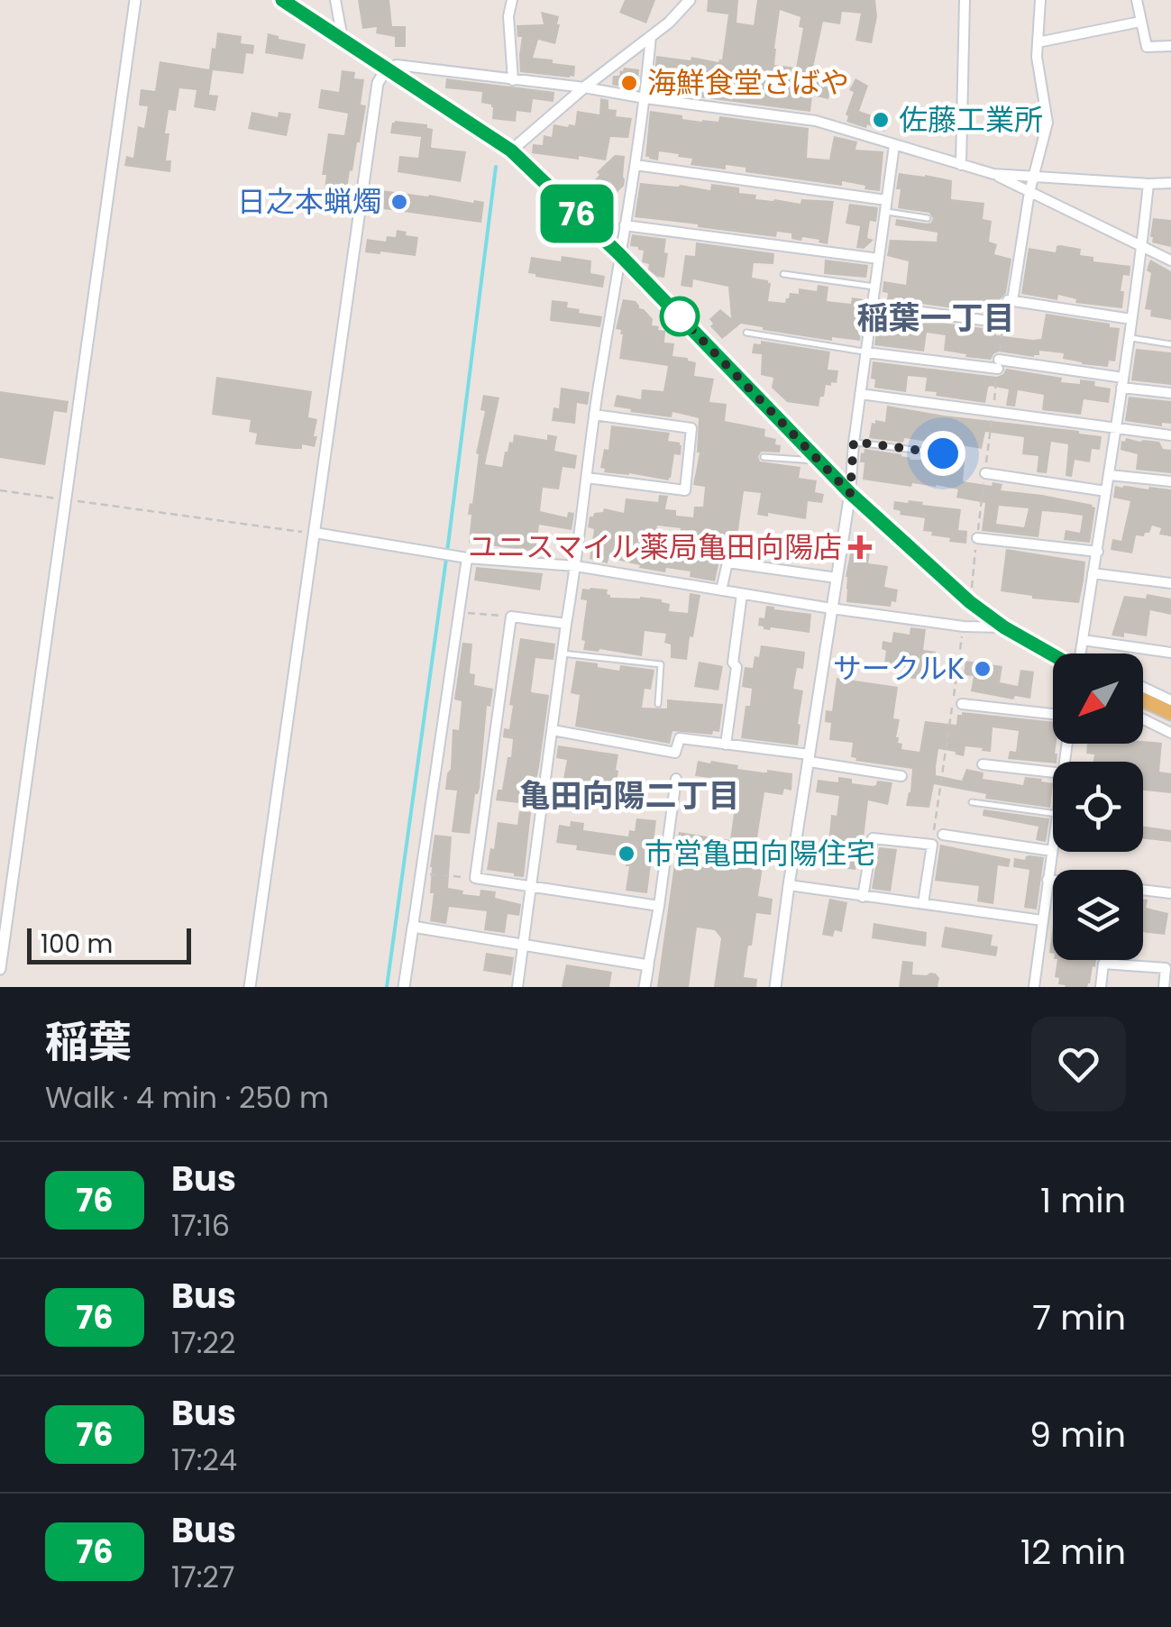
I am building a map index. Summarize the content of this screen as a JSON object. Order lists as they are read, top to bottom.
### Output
{
  "districts": ["稲葉一丁目", "亀田向陽二丁目"],
  "places": {
    "other": [
      "海鮮食堂さばや",
      "佐藤工業所",
      "日之本蝋燭",
      "サークルK",
      "市営亀田向陽住宅"
    ],
    "health": ["ユニスマイル薬局亀田向陽店"]
  },
  "lines": ["bus line 76"],
  "scale_bar": "100 m",
  "north": "bottom left",
  "page": {
    "on_map": "76",
    "scale": "100 m",
    "heading": ["稲葉", "Walk · 4 min · 250 m"],
    "list": [
      {
        "mark": "76",
        "name": "Bus",
        "note": "17:16",
        "value": "1 min"
      },
      {
        "mark": "76",
        "name": "Bus",
        "note": "17:22",
        "value": "7 min"
      },
      {
        "mark": "76",
        "name": "Bus",
        "note": "17:24",
        "value": "9 min"
      },
      {
        "mark": "76",
        "name": "Bus",
        "note": "17:27",
        "value": "12 min"
      }
    ]
  }
}
